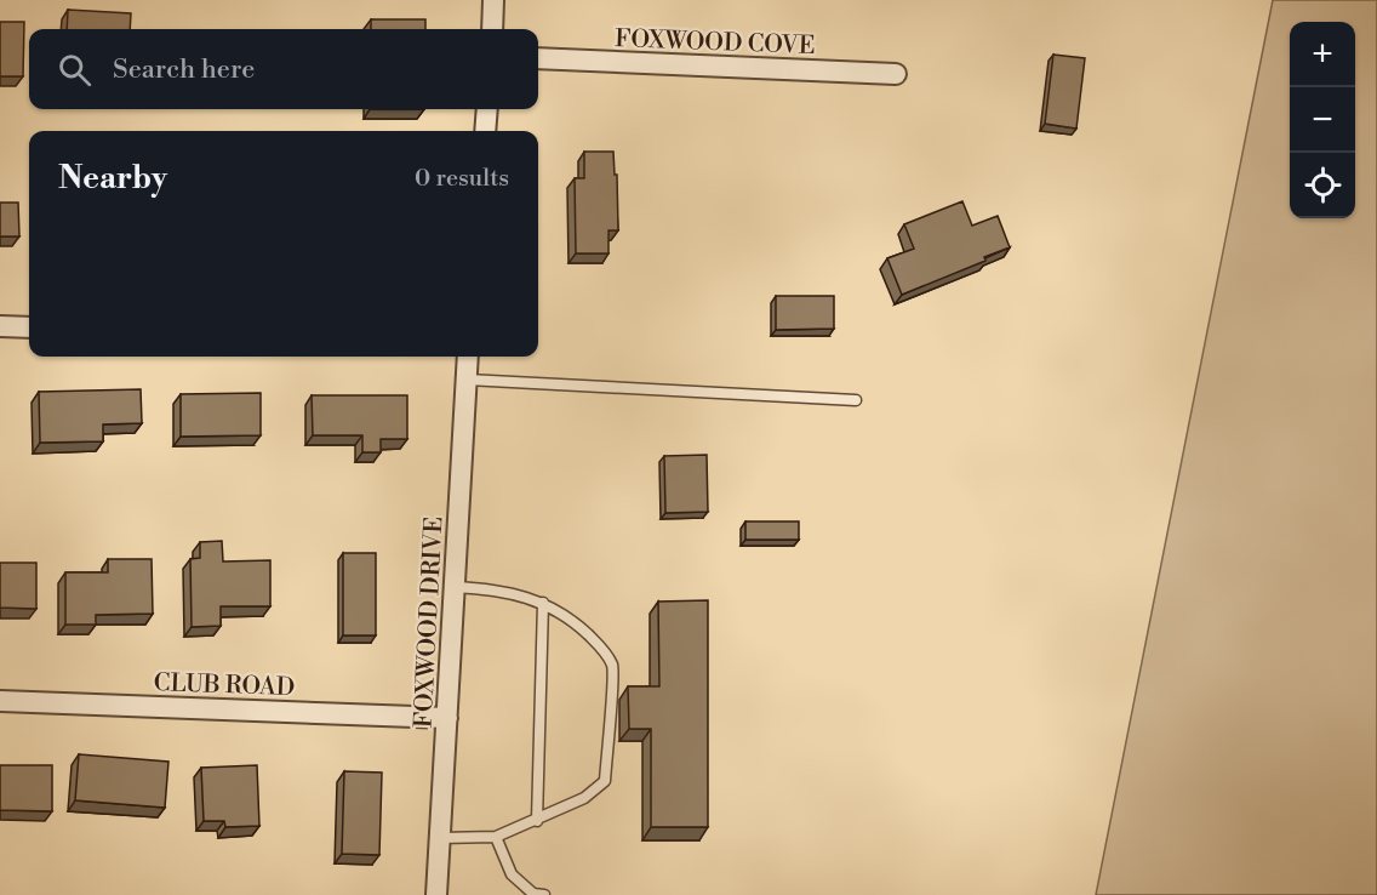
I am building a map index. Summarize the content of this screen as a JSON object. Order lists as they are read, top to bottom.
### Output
{
  "streets": {
    "street": ["FOXWOOD COVE", "FOXWOOD DRIVE", "CLUB ROAD"]
  },
  "crossings": [
    ["FOXWOOD DRIVE", "CLUB ROAD"]
  ],
  "page": {
    "map_buttons": ["+", "−"],
    "search": "Search here",
    "heading": ["Nearby", "0 results"]
  }
}
